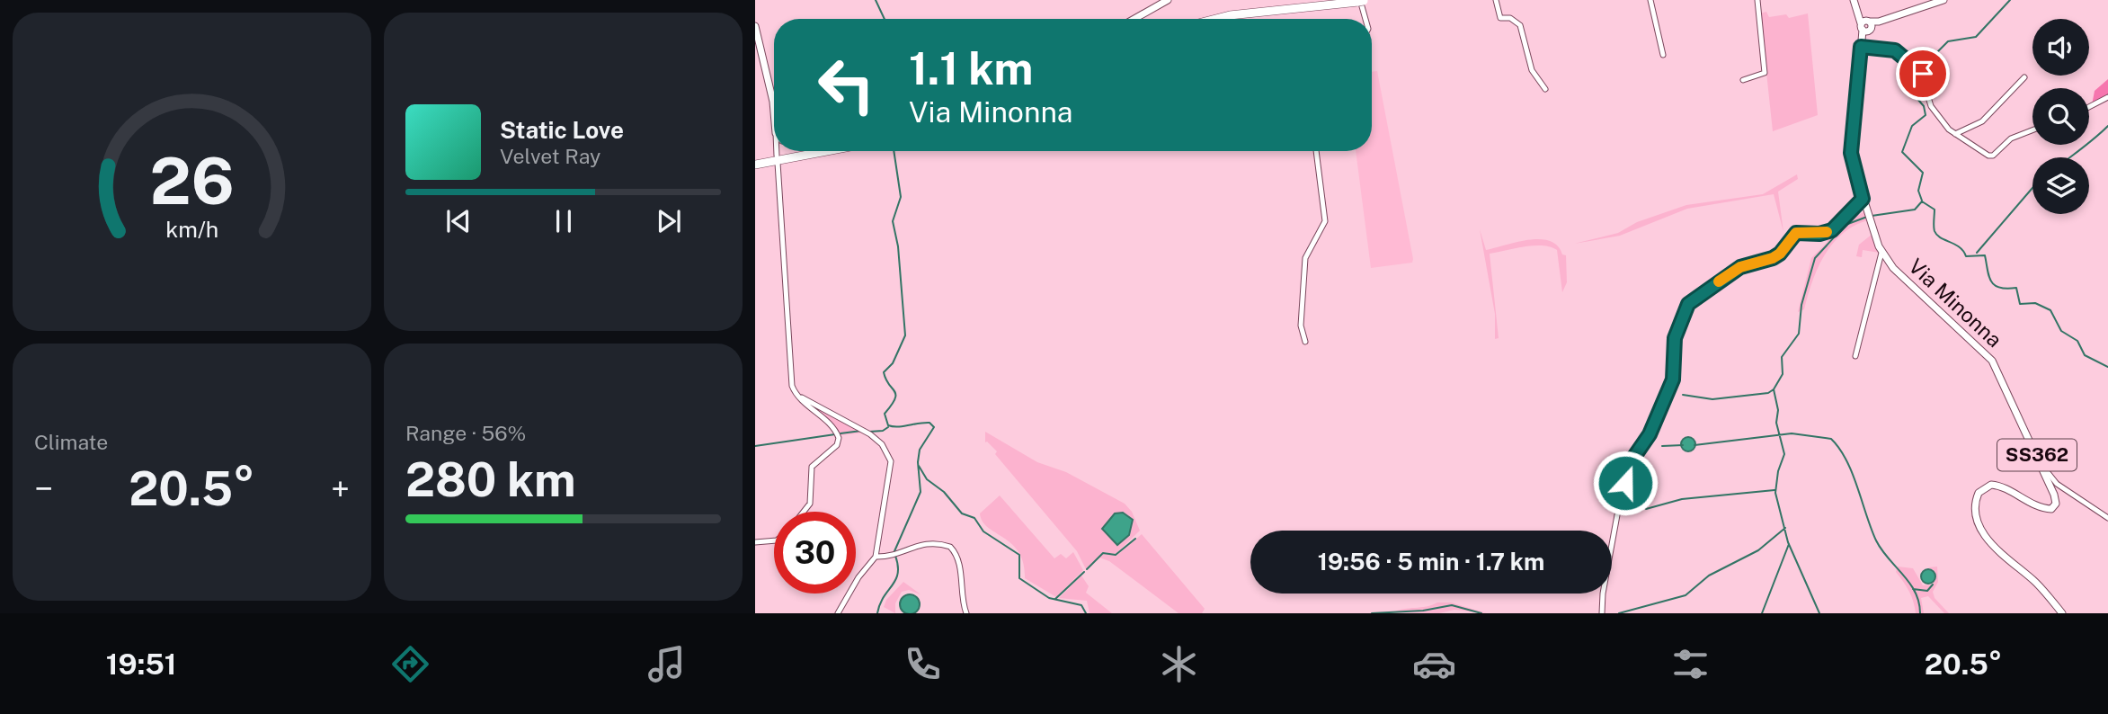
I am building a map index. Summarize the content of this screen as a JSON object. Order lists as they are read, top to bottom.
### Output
{
  "streets": {
    "main road": ["Via Minonna", "SS362"]
  },
  "crossings": [
    ["Via Minonna", "SS362"]
  ],
  "page": {
    "turn": ["1.1 km", "Via Minonna"],
    "song": ["Static Love", "Velvet Ray"],
    "tile": [
      "Climate",
      ["Range · 56%", "280 km"]
    ],
    "heat": ["−", "20.5°", "+"],
    "limit": "30",
    "trip": "19:56 · 5 min · 1.7 km",
    "tabs": ["19:51", "20.5°"],
    "gauge": ["26", "km/h"]
  }
}
